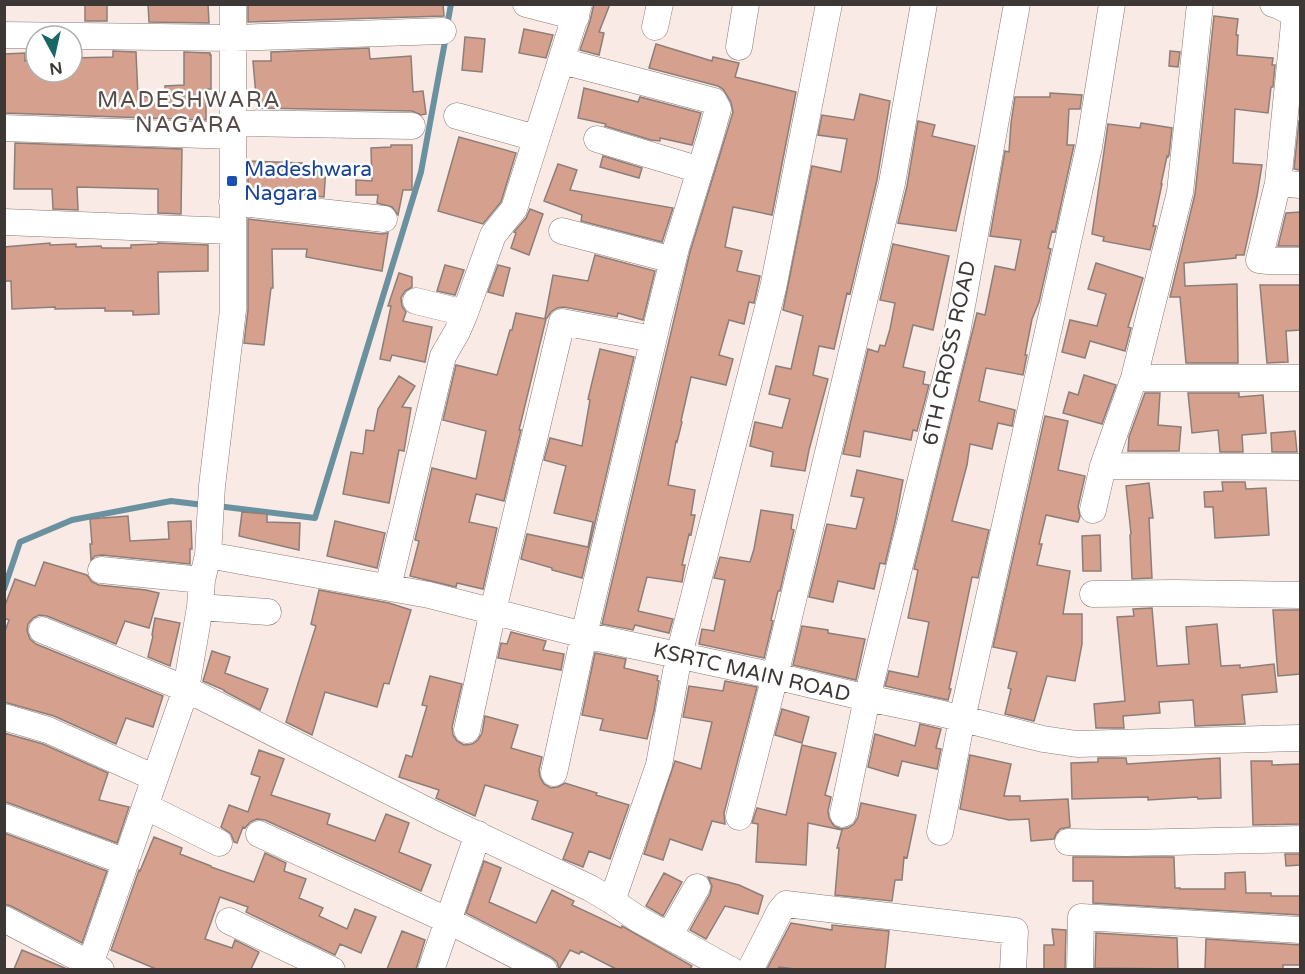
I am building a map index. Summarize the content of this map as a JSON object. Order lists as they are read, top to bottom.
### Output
{
  "streets": {
    "street": ["6TH CROSS ROAD", "KSRTC MAIN ROAD"]
  },
  "crossings": [
    ["6TH CROSS ROAD", "KSRTC MAIN ROAD"]
  ],
  "districts": ["MADESHWARA NAGARA"],
  "places": {
    "transit": ["Madeshwara Nagara"]
  },
  "north": "bottom"
}
